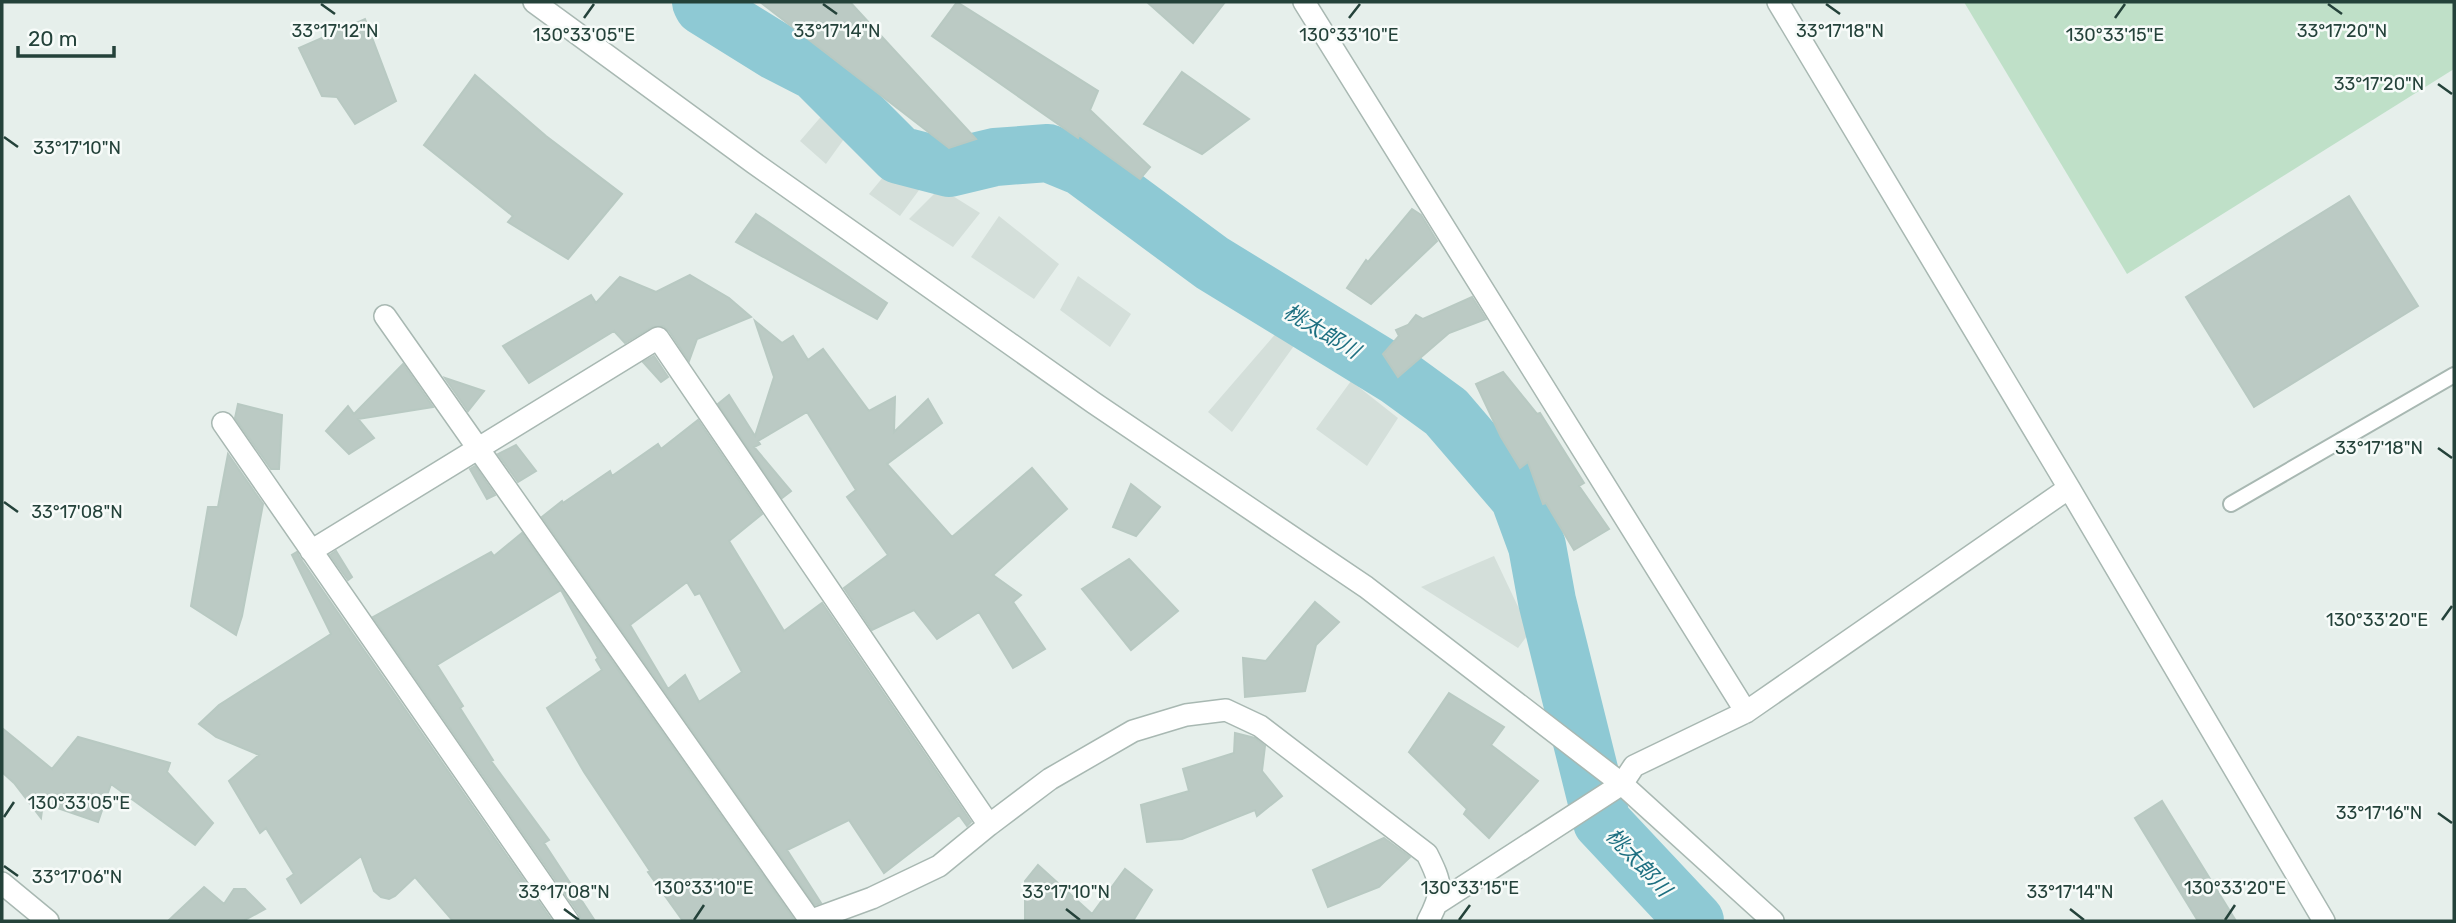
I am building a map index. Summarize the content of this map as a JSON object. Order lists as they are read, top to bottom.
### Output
{
  "water": ["桃太郎川"],
  "scale_bar": "20 m",
  "coordinates": [
    "33°17'20\"N",
    "33°17'12\"N",
    "33°17'14\"N",
    "33°17'18\"N",
    "130°33'05\"E",
    "130°33'10\"E",
    "130°33'15\"E",
    "33°17'10\"N",
    "33°17'08\"N",
    "130°33'20\"E",
    "33°17'16\"N",
    "33°17'06\"N"
  ]
}
